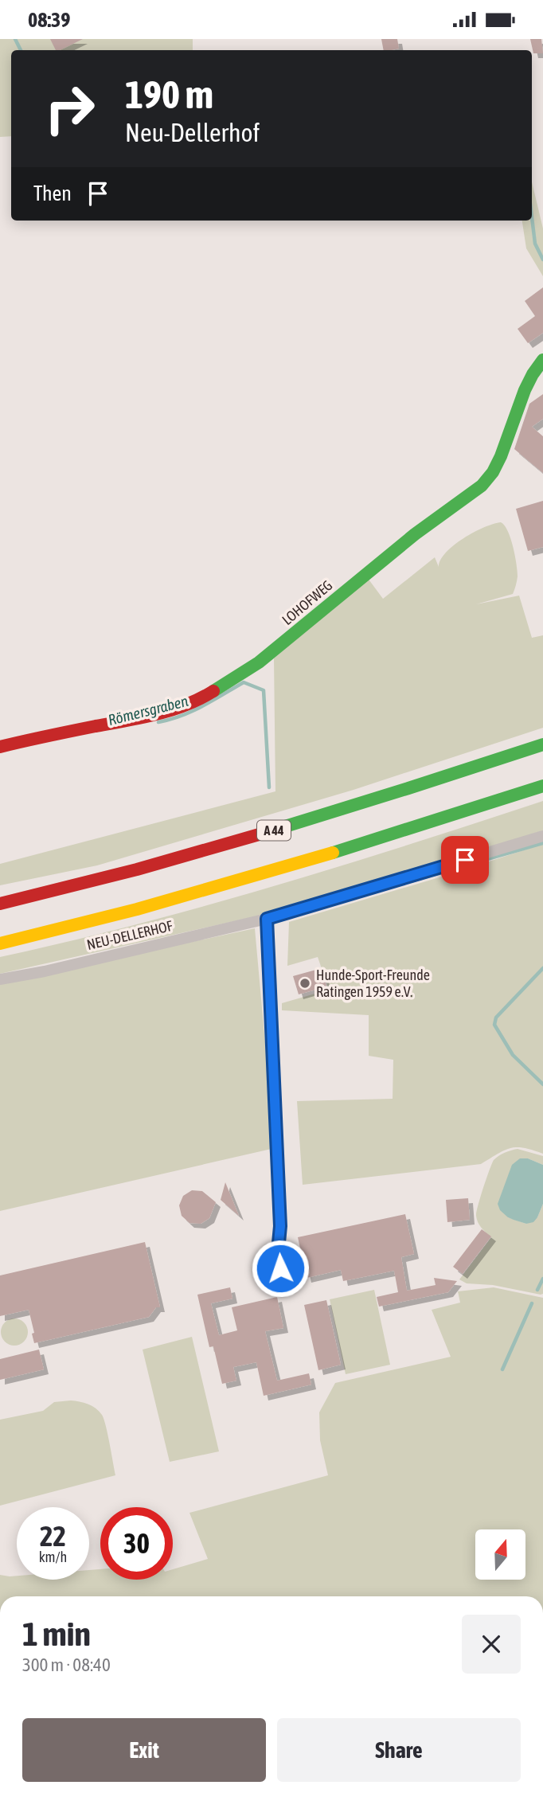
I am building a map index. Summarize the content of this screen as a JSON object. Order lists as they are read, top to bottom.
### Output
{
  "streets": {
    "main road": ["LOHOFWEG", "A 44"],
    "street": ["NEU-DELLERHOF"]
  },
  "water": ["Römersgraben"],
  "places": ["Hunde-Sport-Freunde Ratingen 1959 e.V."],
  "north": "top",
  "page": {
    "status": "08:39",
    "turn": ["190 m", "Neu-Dellerhof"],
    "then": "Then",
    "speed": "22 km/h",
    "limit": "30",
    "heading": ["1 min", "300 m · 08:40"],
    "buttons": ["Exit", "Share"]
  }
}
